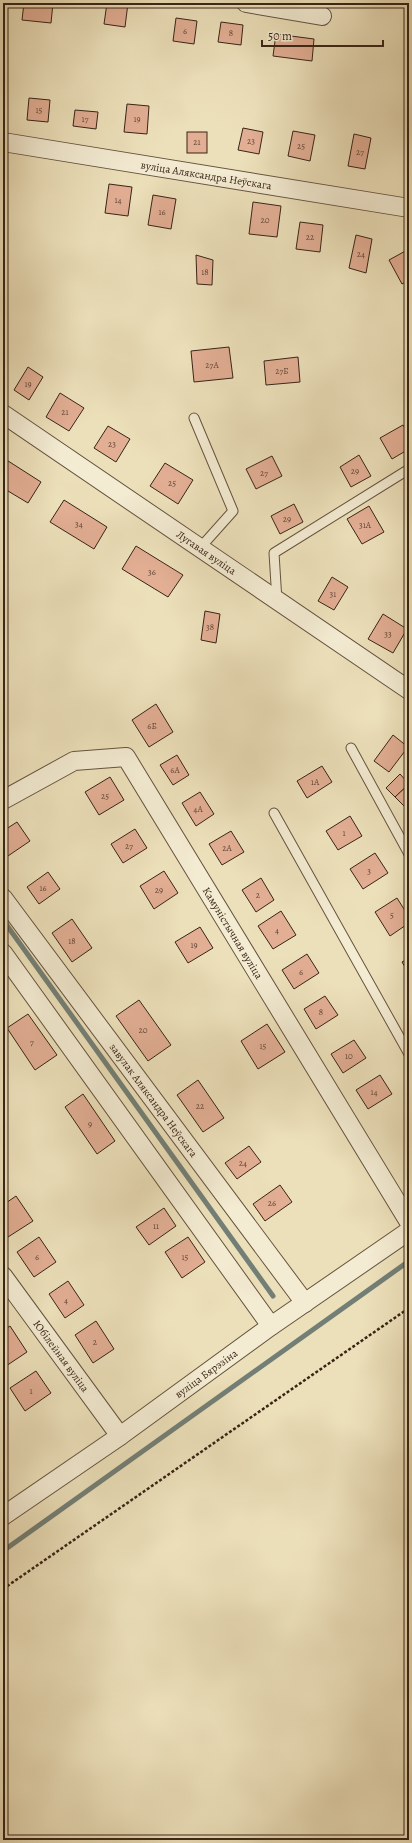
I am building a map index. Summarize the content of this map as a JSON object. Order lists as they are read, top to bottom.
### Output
{
  "streets": {
    "street": [
      "вуліца Аляксандра Неўскага",
      "Лугавая вуліца",
      "Камуністычная вуліца",
      "завулак Аляксандра Неўскага",
      "Юбілейная вуліца",
      "вуліца Бярэзіна"
    ]
  },
  "crossings": [
    ["завулак Аляксандра Неўскага", "вуліца Бярэзіна"],
    ["Юбілейная вуліца", "вуліца Бярэзіна"]
  ],
  "house_numbers": [
    "6",
    "8",
    "15",
    "17",
    "19",
    "23",
    "21",
    "25",
    "27",
    "14",
    "16",
    "20",
    "22",
    "24",
    "18",
    "27А",
    "27Б",
    "19",
    "21",
    "23",
    "29",
    "27",
    "25",
    "29",
    "34",
    "31А",
    "36",
    "31",
    "38",
    "33",
    "6Б",
    "6А",
    "1А",
    "25",
    "4А",
    "1",
    "27",
    "2А",
    "3",
    "16",
    "29",
    "2",
    "5",
    "4",
    "18",
    "19",
    "6",
    "8",
    "20",
    "7",
    "15",
    "10",
    "14",
    "22",
    "9",
    "24",
    "26",
    "11",
    "6",
    "15",
    "4",
    "2",
    "1"
  ],
  "scale_bar": "50 m"
}
